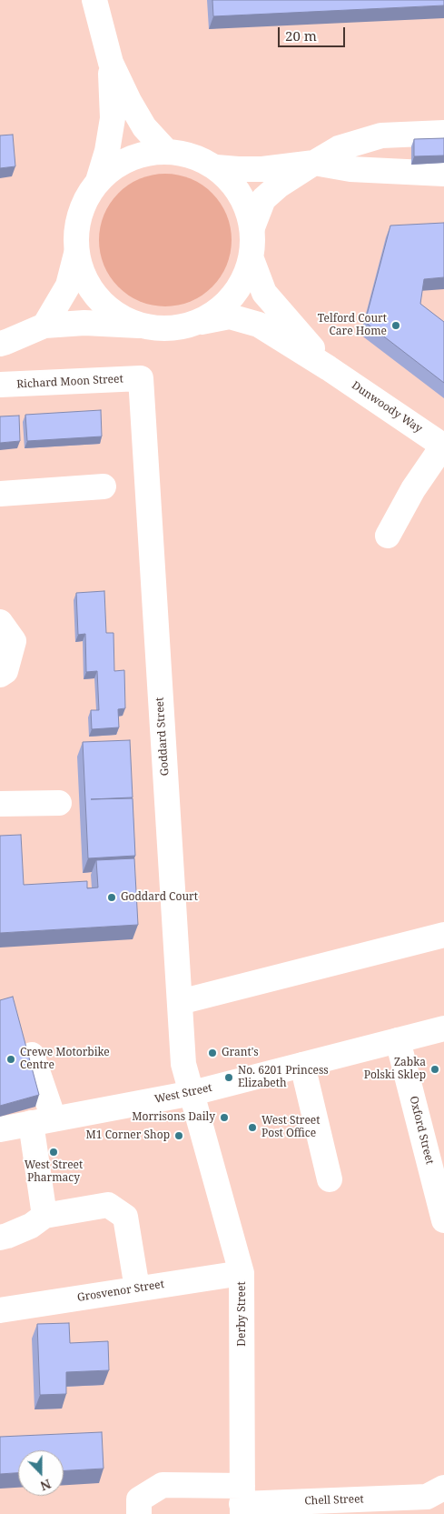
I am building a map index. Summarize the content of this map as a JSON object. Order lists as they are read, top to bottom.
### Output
{
  "streets": {
    "street": [
      "Richard Moon Street",
      "Dunwoody Way",
      "Goddard Street",
      "West Street",
      "Oxford Street",
      "Grosvenor Street",
      "Derby Street",
      "Chell Street"
    ]
  },
  "crossings": [
    ["Richard Moon Street", "Goddard Street"],
    ["Goddard Street", "West Street"],
    ["Goddard Street", "Derby Street"],
    ["West Street", "Oxford Street"],
    ["West Street", "Derby Street"],
    ["Grosvenor Street", "Derby Street"],
    ["Derby Street", "Chell Street"]
  ],
  "places": [
    "Telford Court Care Home",
    "Goddard Court",
    "Grant's",
    "Crewe Motorbike Centre",
    "Zabka Polski Sklep",
    "No. 6201 Princess Elizabeth",
    "Morrisons Daily",
    "West Street Post Office",
    "M1 Corner Shop",
    "West Street Pharmacy"
  ],
  "scale_bar": "20 m",
  "north": "bottom"
}
